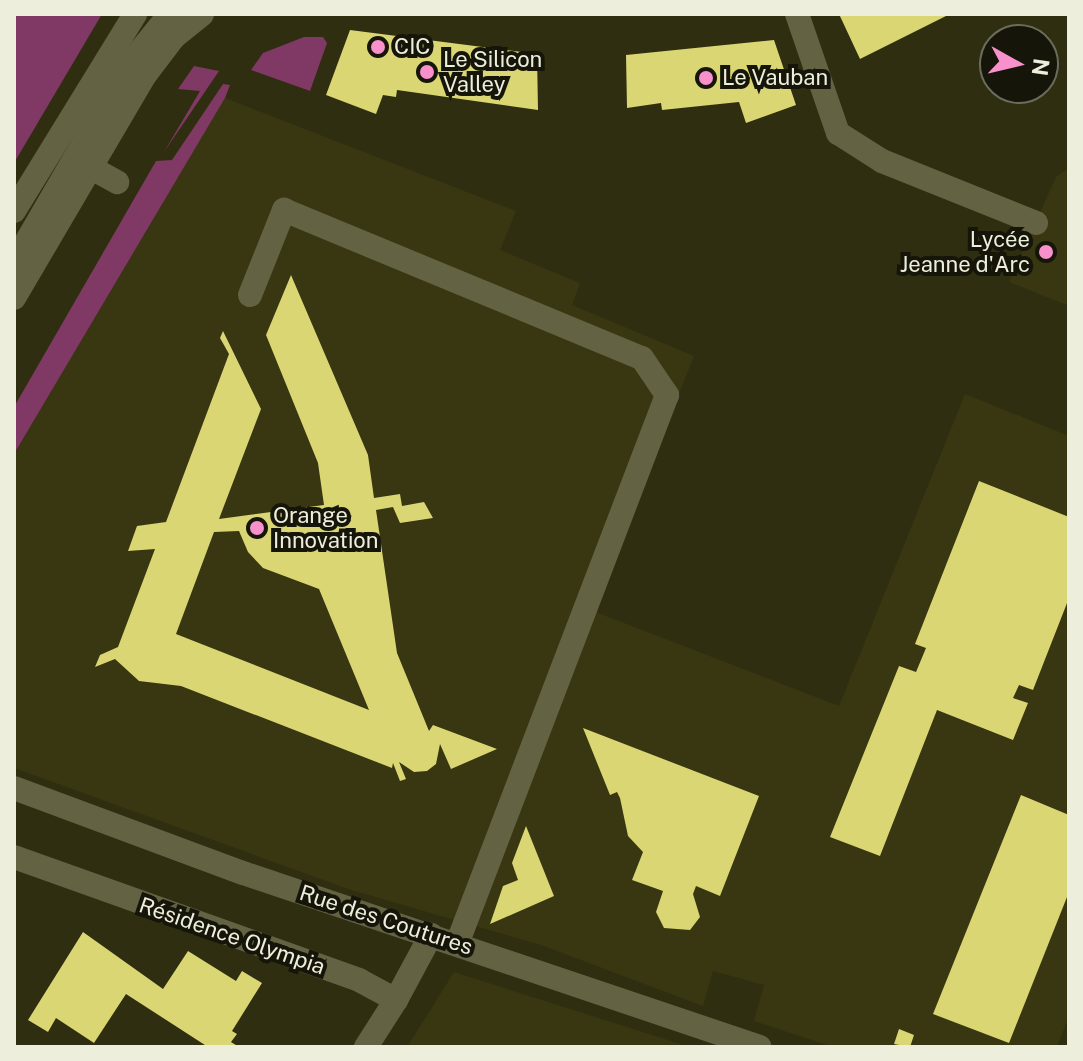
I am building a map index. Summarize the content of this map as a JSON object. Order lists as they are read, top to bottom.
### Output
{
  "streets": {
    "street": ["Rue des Coutures", "Résidence Olympia"]
  },
  "places": [
    "CIC",
    "Le Silicon Valley",
    "Le Vauban",
    "Lycée Jeanne d'Arc",
    "Orange Innovation"
  ],
  "north": "right"
}
